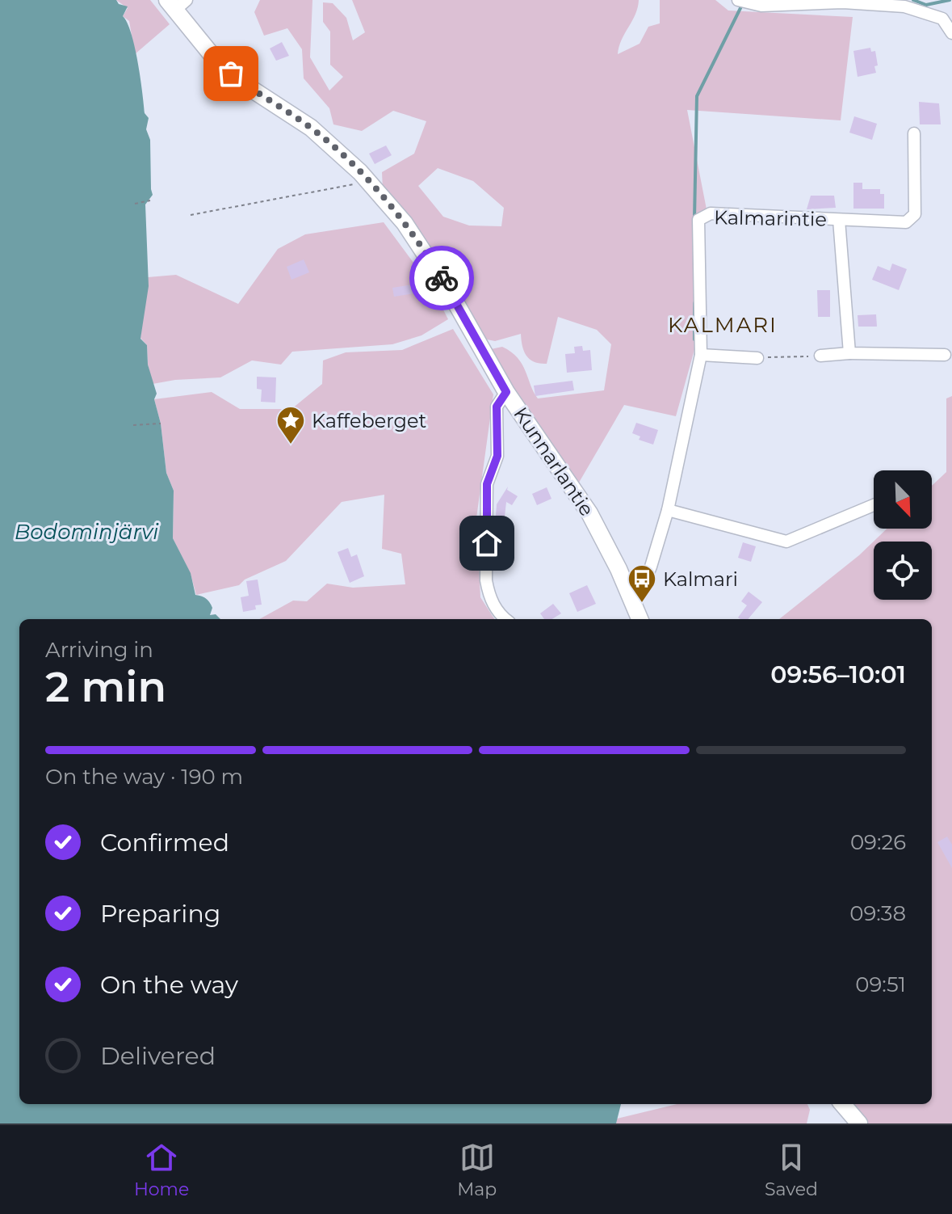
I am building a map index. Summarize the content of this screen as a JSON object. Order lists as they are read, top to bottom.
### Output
{
  "streets": {
    "main road": ["Kunnarlantie"],
    "street": ["Kalmarintie"]
  },
  "crossings": [
    ["Kalmarintie", "Kunnarlantie"]
  ],
  "districts": ["KALMARI"],
  "water": ["Bodominjärvi"],
  "places": {
    "place": ["Kaffeberget"],
    "bus stop": ["Kalmari"]
  },
  "north": "bottom right",
  "page": {
    "heading": ["2 min", "Arriving in", "09:56–10:01"],
    "bar": "On the way · 190 m",
    "list": [
      ["Confirmed", "09:26"],
      ["Preparing", "09:38"],
      ["On the way", "09:51"],
      "Delivered"
    ],
    "tabs": ["Home", "Map", "Saved"]
  }
}
